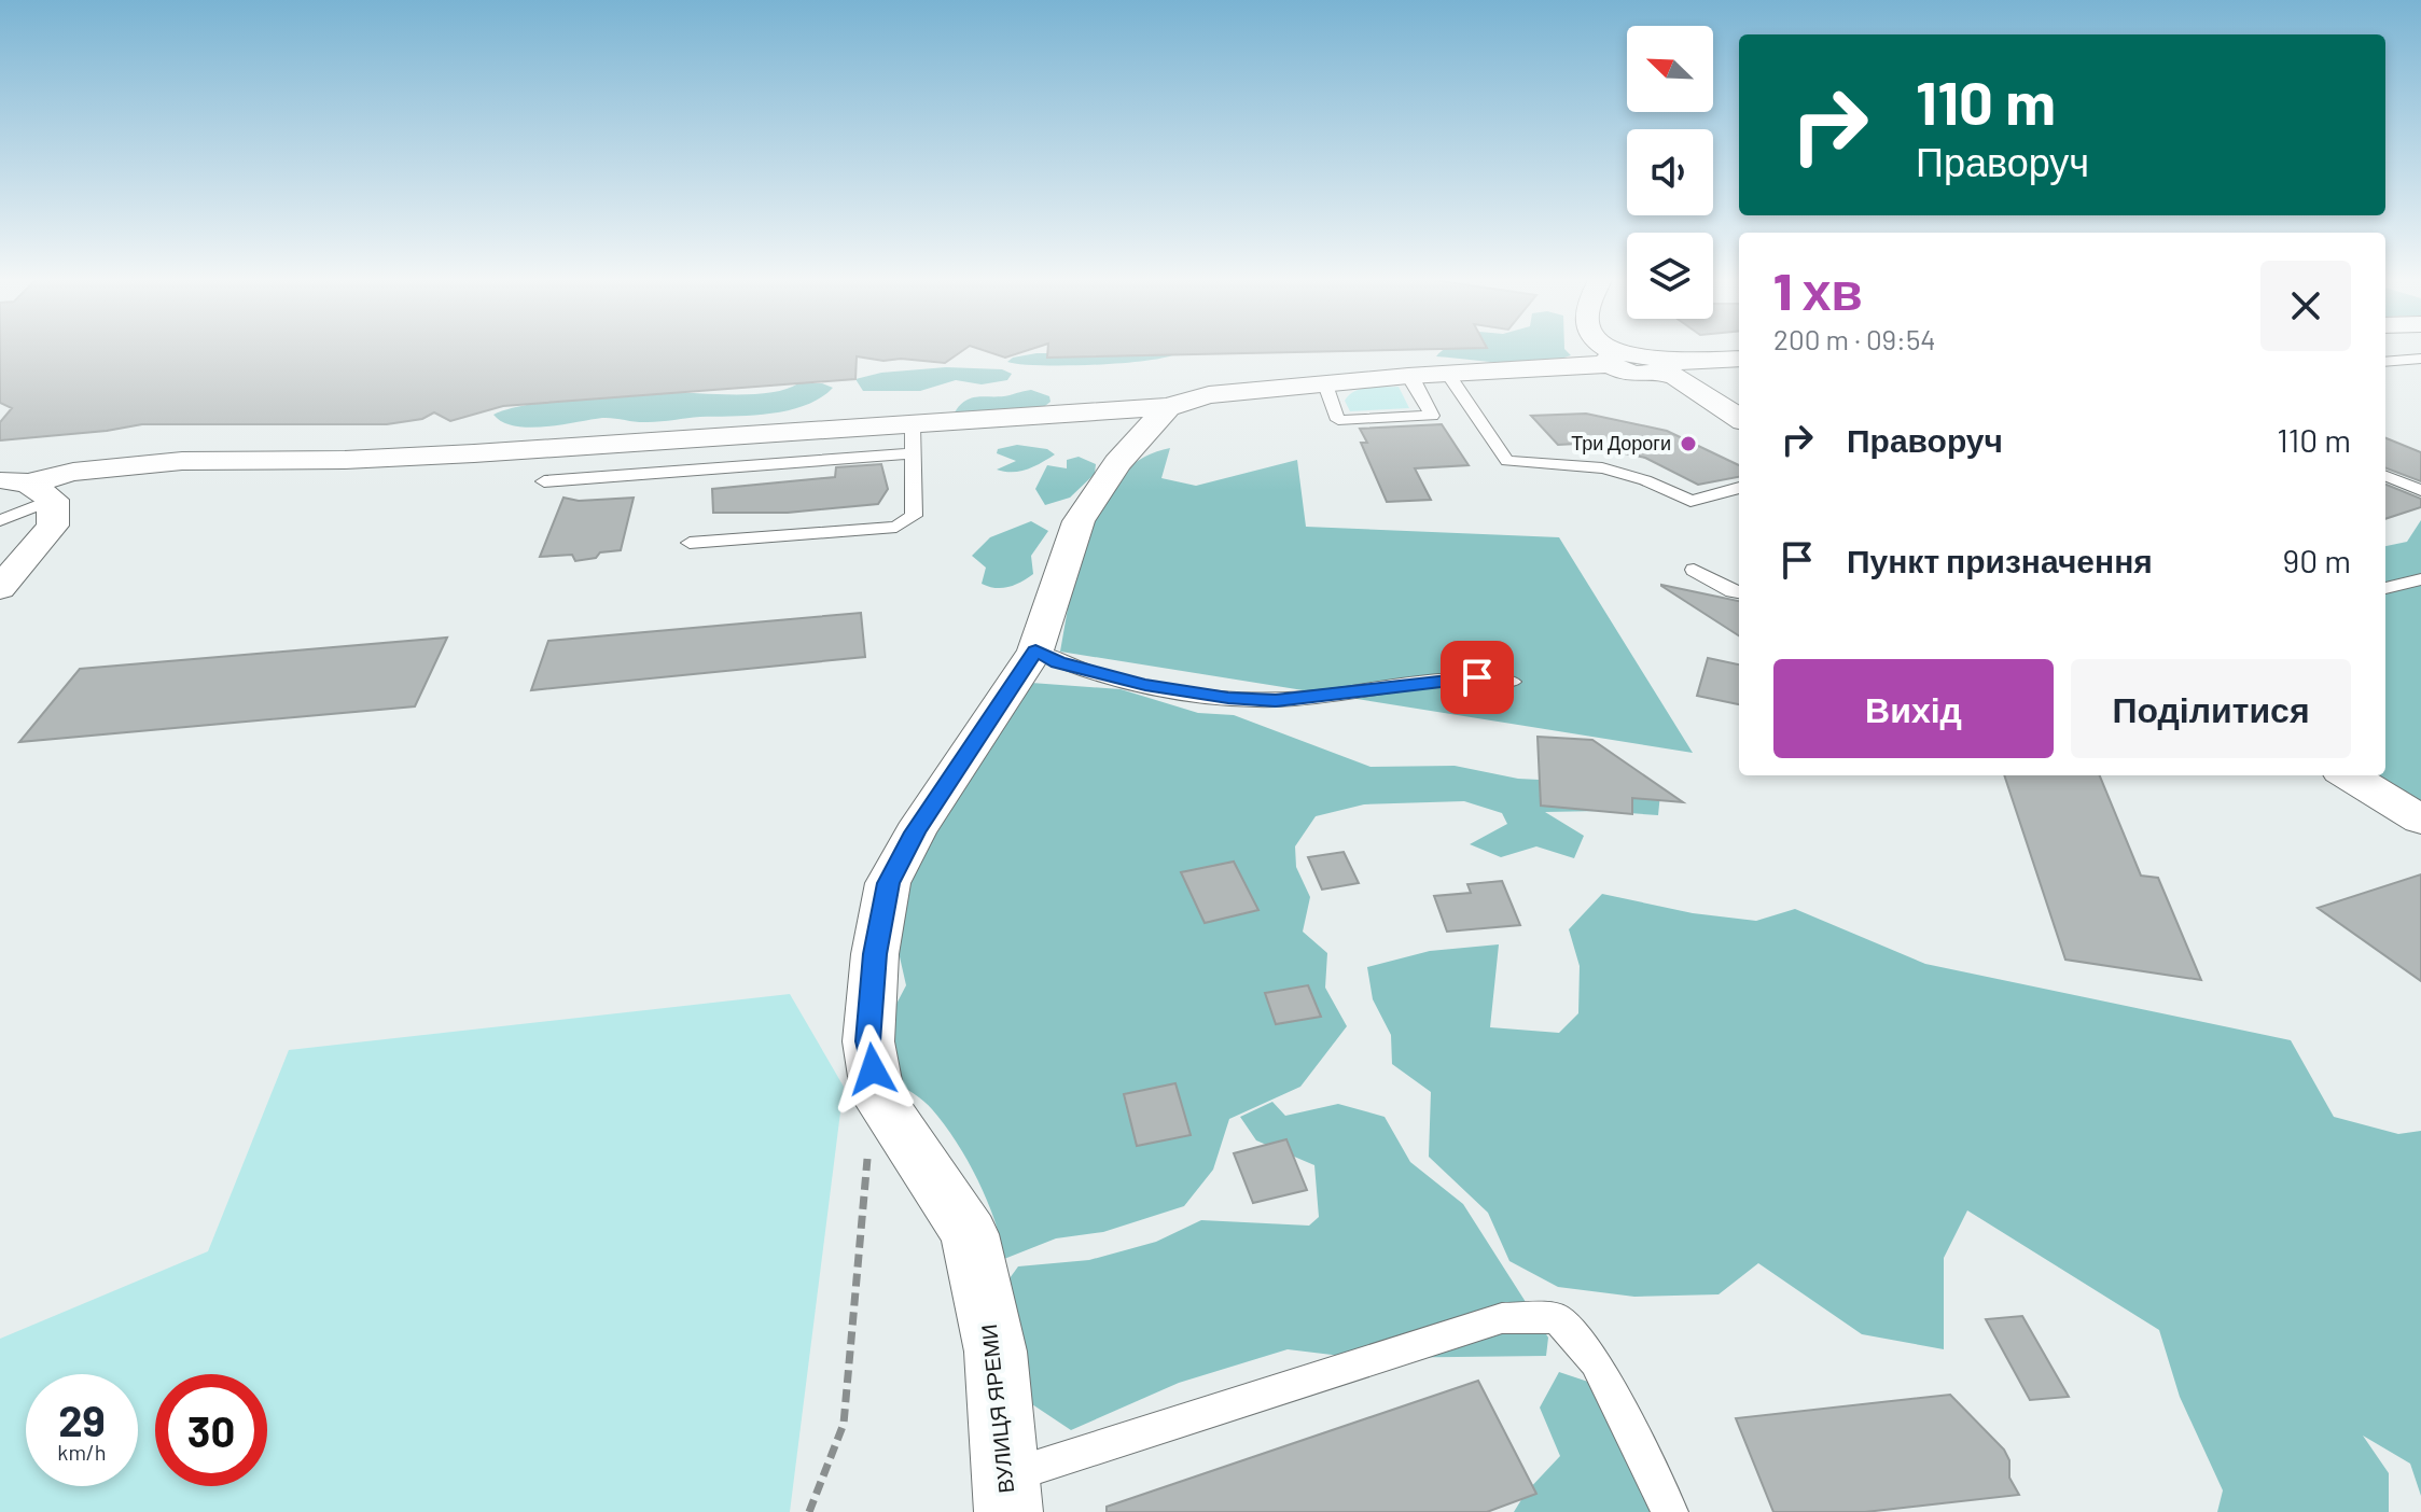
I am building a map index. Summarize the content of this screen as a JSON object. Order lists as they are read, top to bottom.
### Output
{
  "streets": {
    "street": ["ВУЛИЦЯ ЯРЕМИ"]
  },
  "places": ["Три Дороги"],
  "north": "top left",
  "page": {
    "turn": ["110 m", "Праворуч"],
    "heading": ["1 хв", "200 m · 09:54"],
    "list": [
      {
        "name": "Праворуч",
        "value": "110 m"
      },
      {
        "name": "Пункт призначення",
        "value": "90 m"
      }
    ],
    "buttons": ["Вихід", "Поділитися"],
    "speed": "29 km/h",
    "limit": "30"
  }
}
